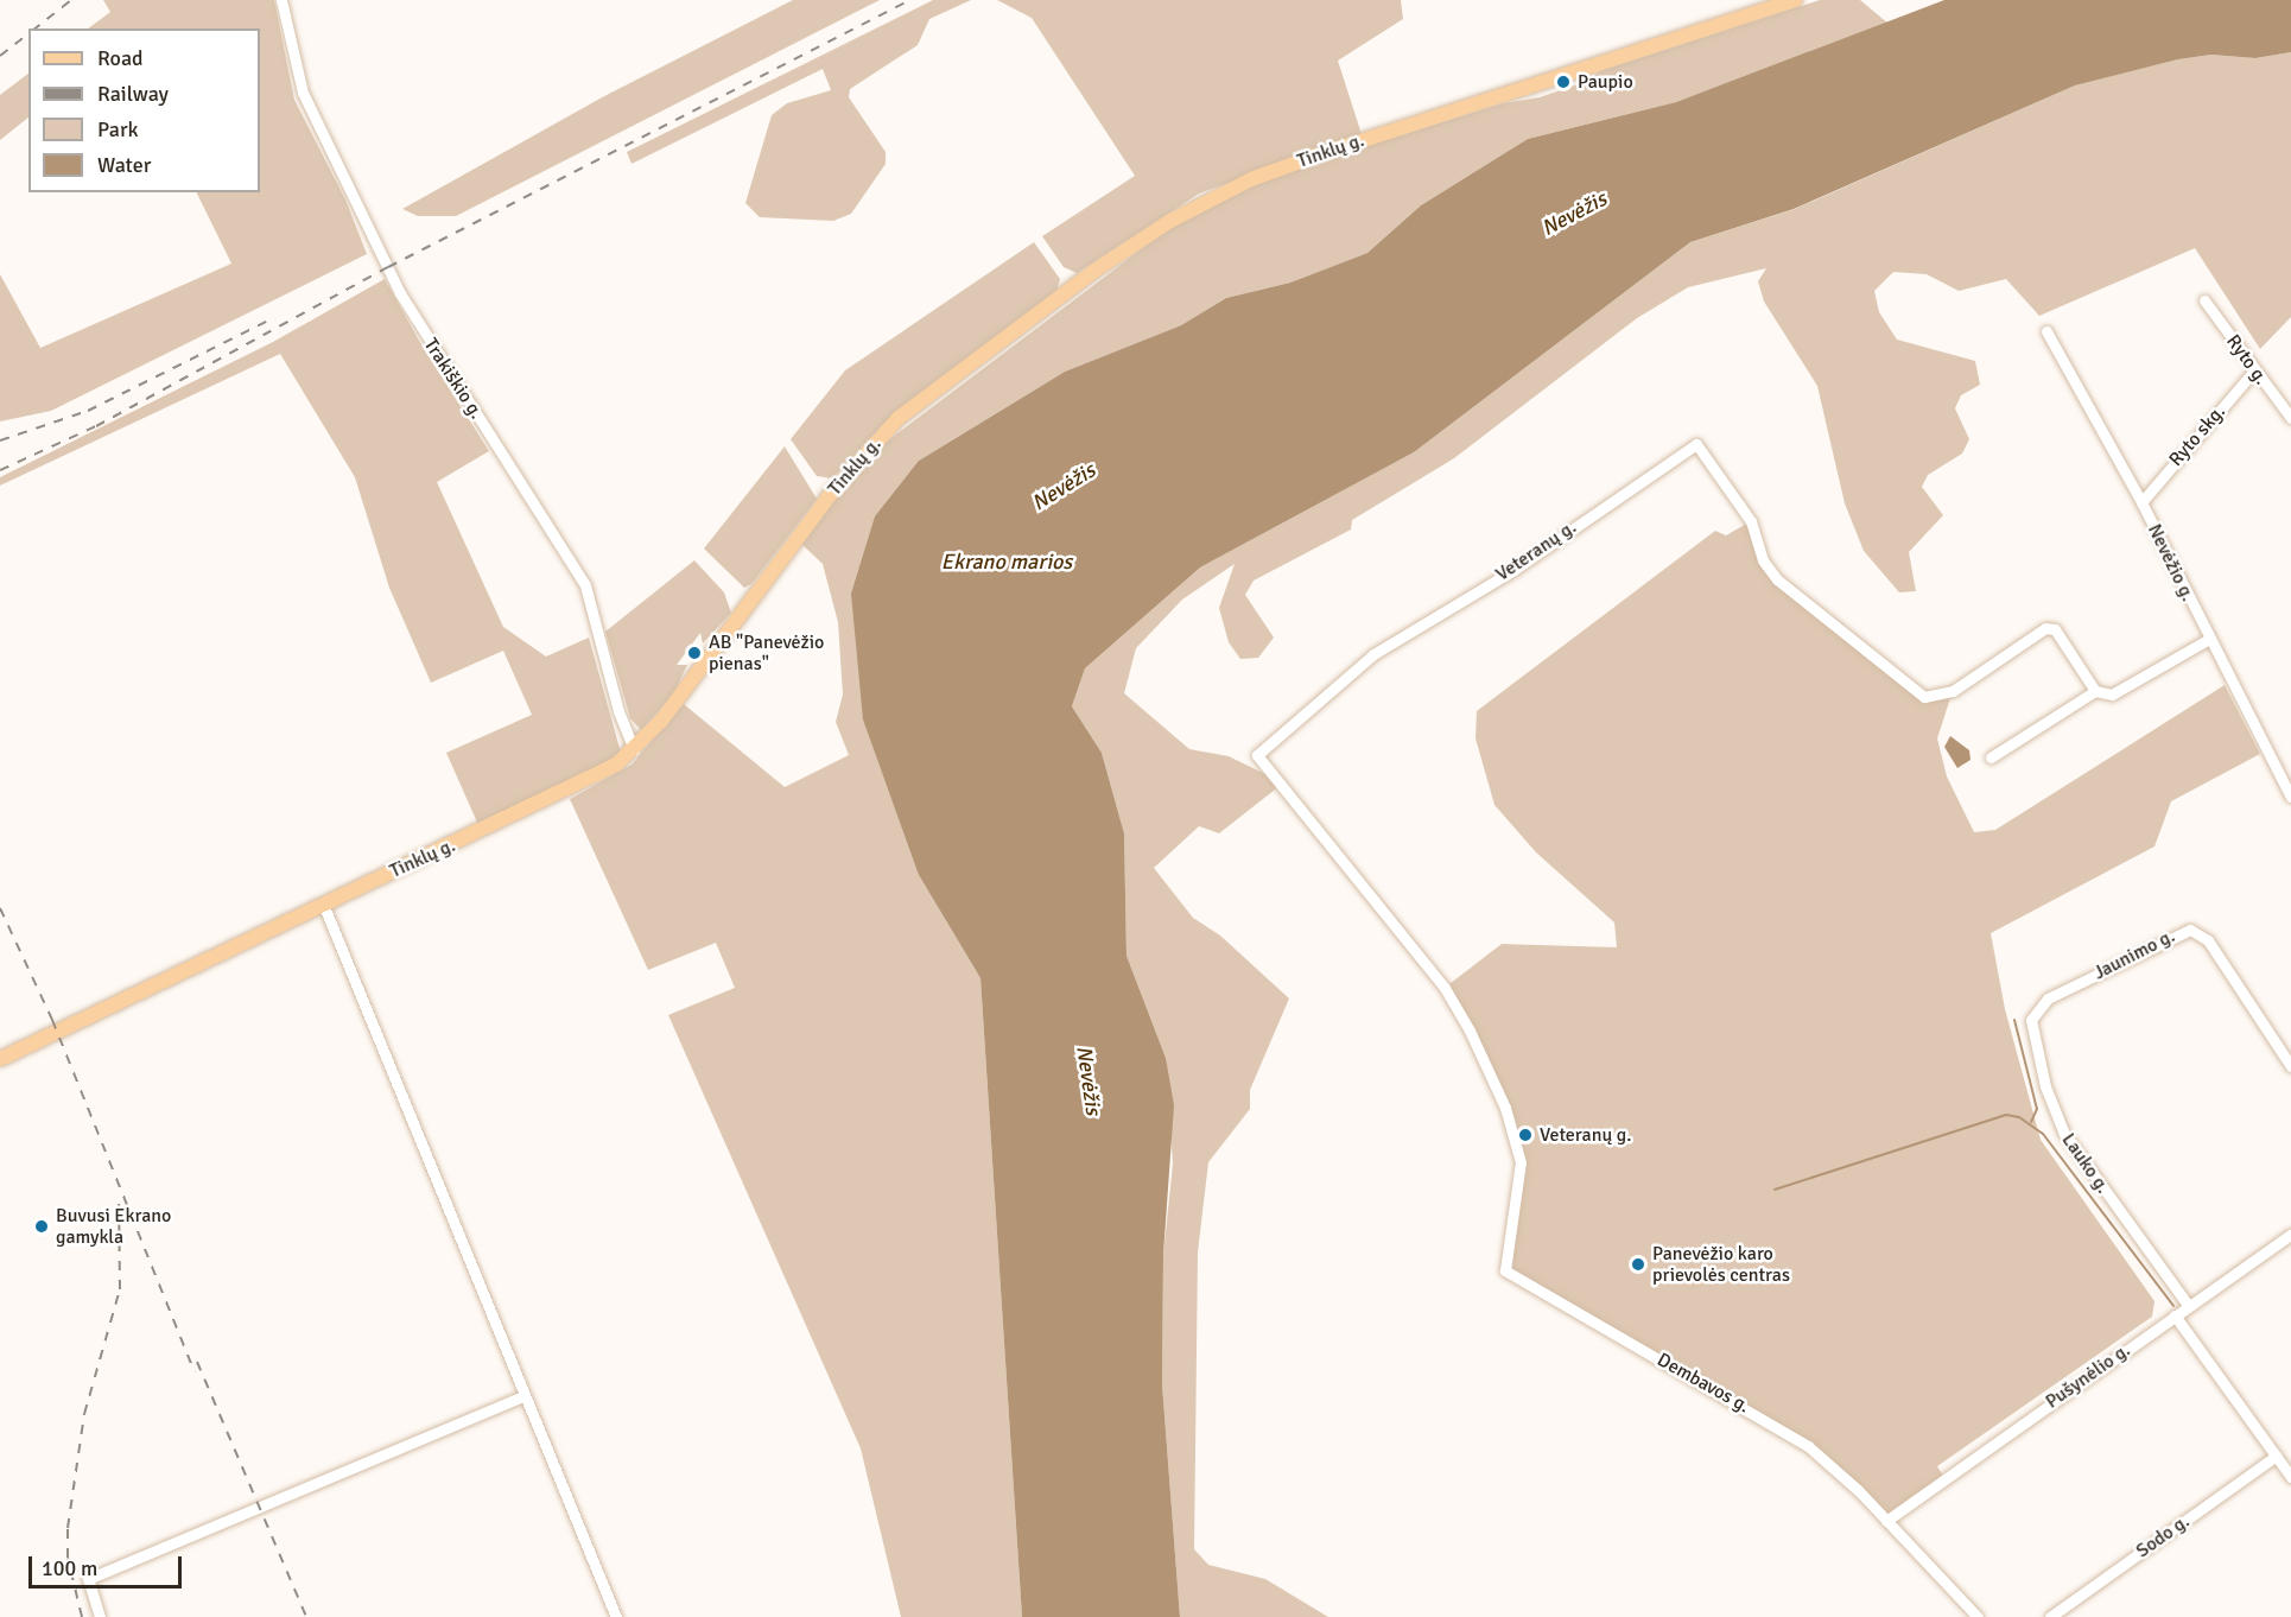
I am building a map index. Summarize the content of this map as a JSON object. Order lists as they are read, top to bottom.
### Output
{
  "streets": {
    "main road": ["Tinklų g."],
    "street": [
      "Ryto g.",
      "Trakiškio g.",
      "Ryto skg.",
      "Veteranų g.",
      "Nevėžio g.",
      "Jaunimo g.",
      "Lauko g.",
      "Pušynėlio g.",
      "Dembavos g.",
      "Sodo g."
    ]
  },
  "crossings": [
    ["Tinklų g.", "Trakiškio g."],
    ["Ryto g.", "Ryto skg."],
    ["Ryto skg.", "Nevėžio g."],
    ["Veteranų g.", "Dembavos g."],
    ["Jaunimo g.", "Lauko g."],
    ["Lauko g.", "Pušynėlio g."],
    ["Pušynėlio g.", "Dembavos g."]
  ],
  "water": ["Nevėžis", "Ekrano marios"],
  "places": [
    "Paupio",
    "AB \"Panevėžio pienas\"",
    "Veteranų g.",
    "Buvusi Ekrano gamykla",
    "Panevėžio karo prievolės centras"
  ],
  "legend": [
    "Road",
    "Railway",
    "Park",
    "Water"
  ],
  "scale_bar": "100 m"
}
